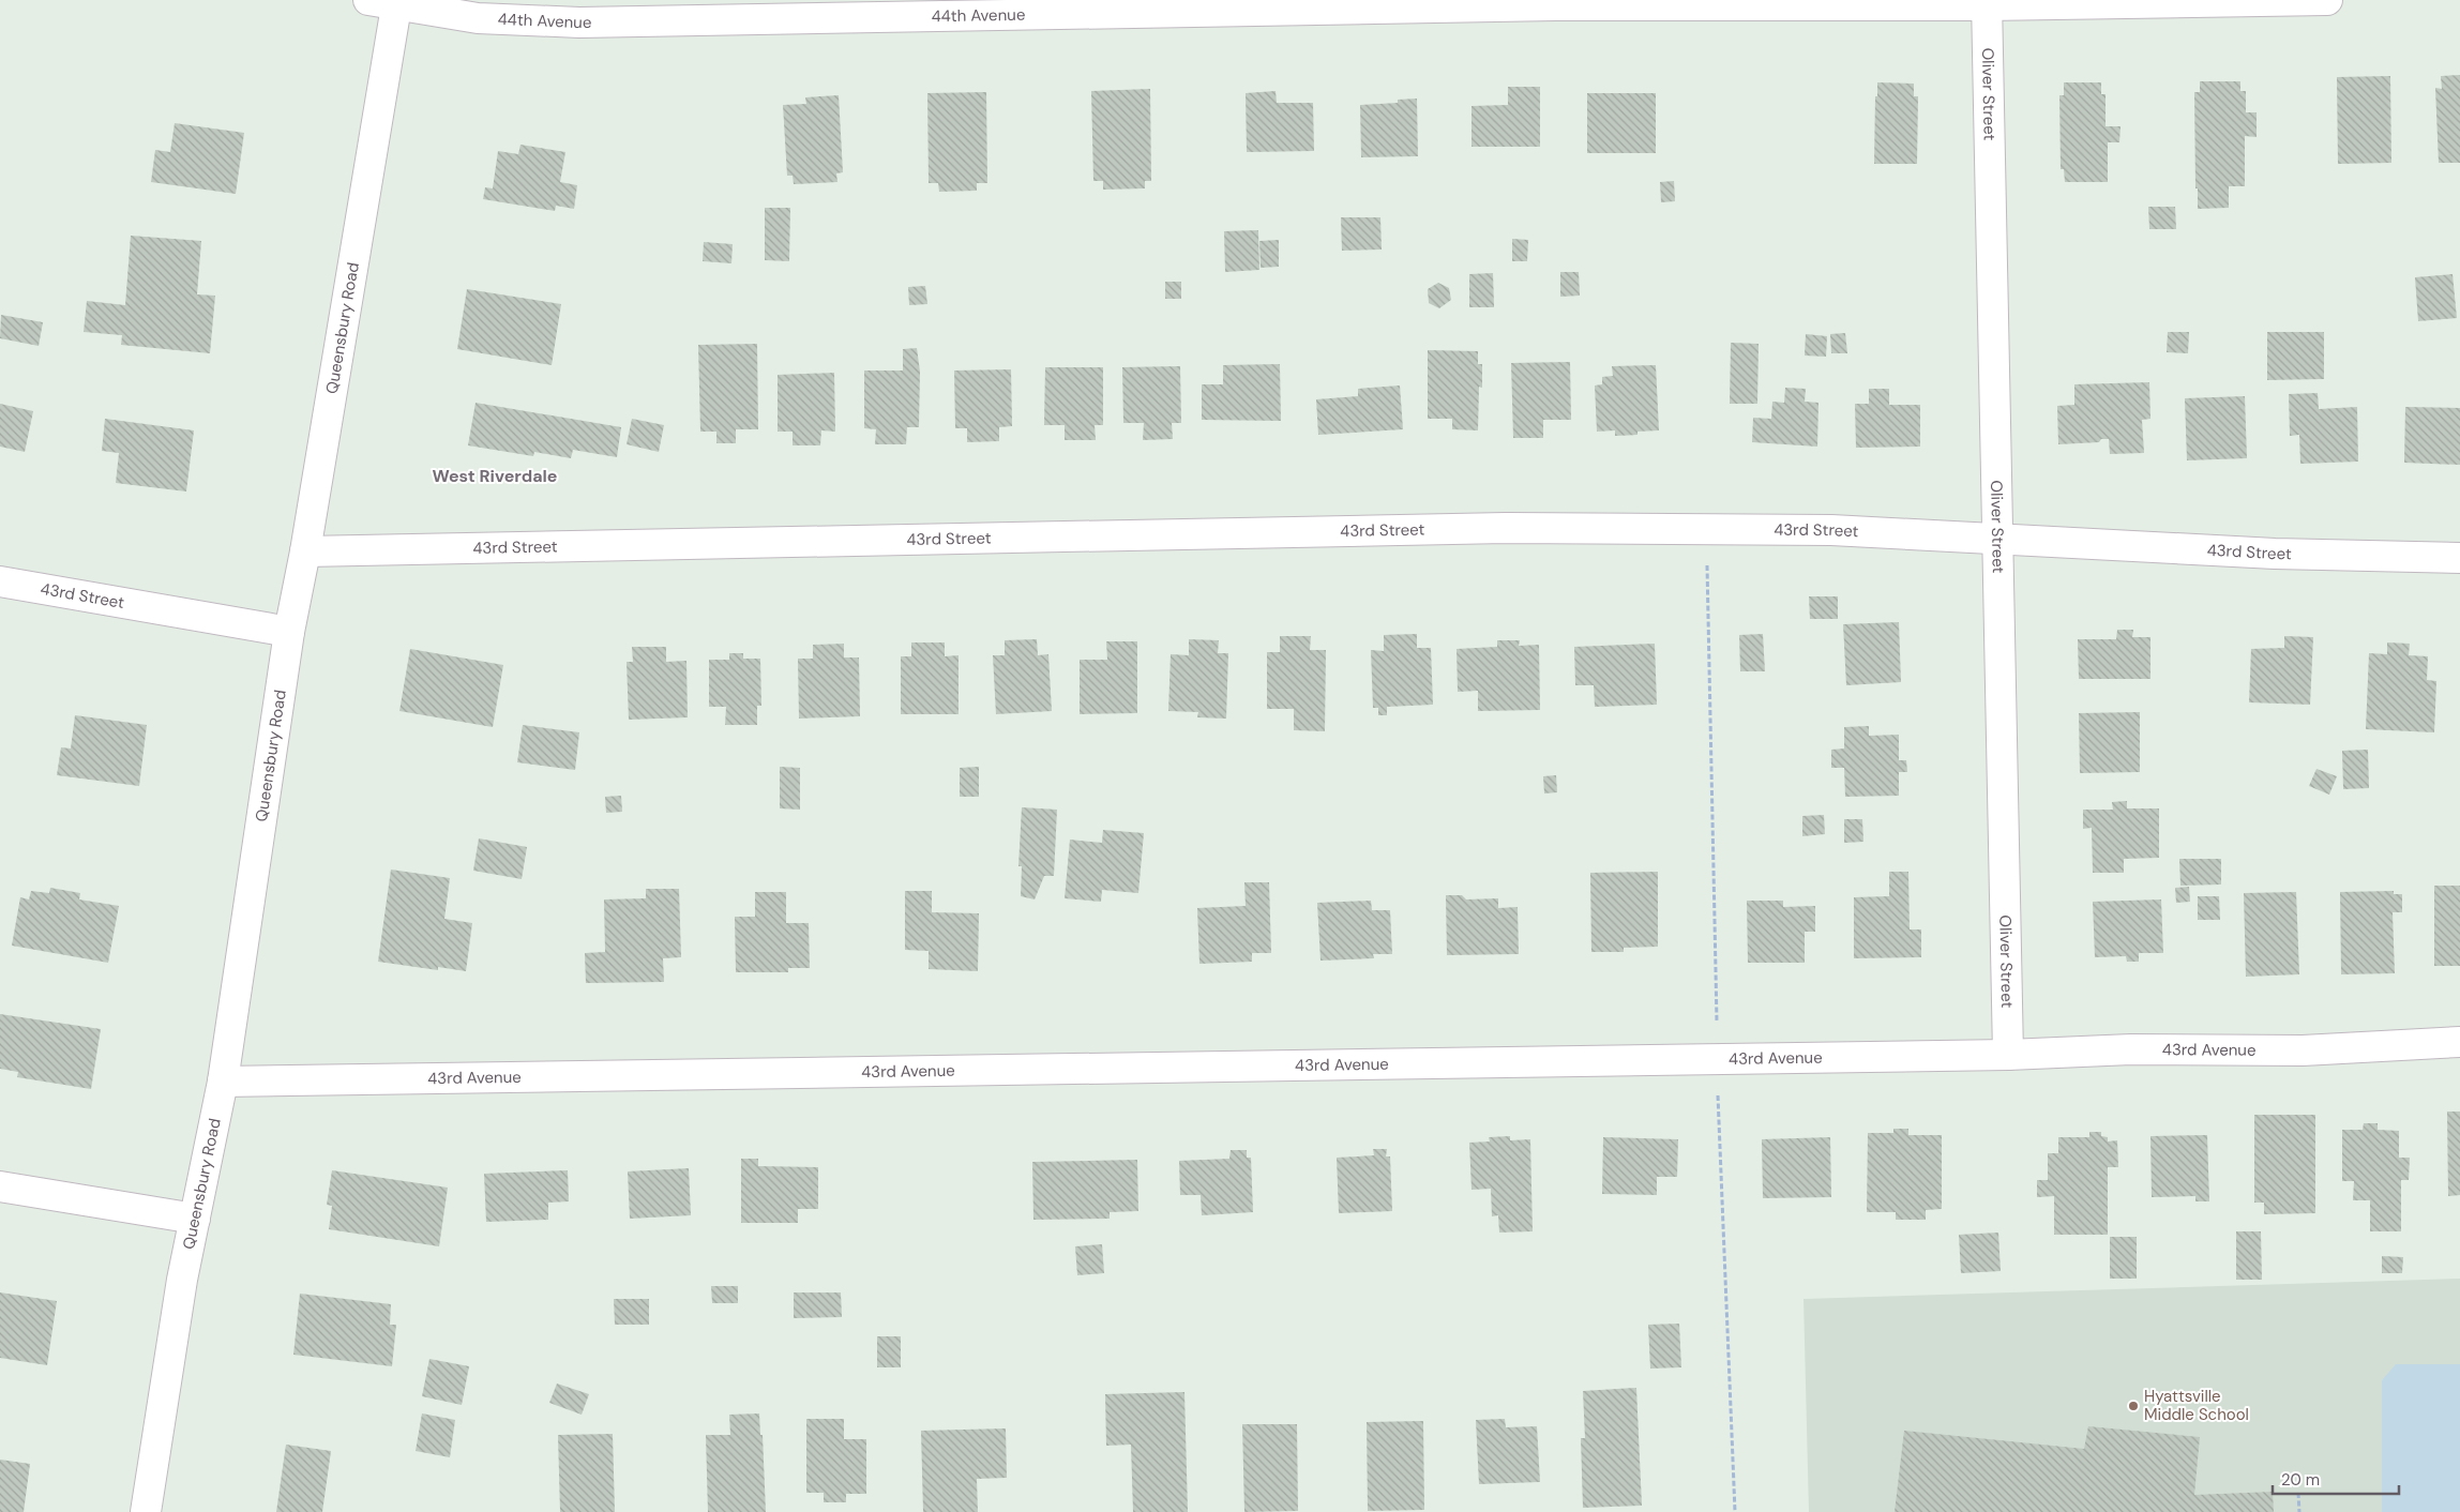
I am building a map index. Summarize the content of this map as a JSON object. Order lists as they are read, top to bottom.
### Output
{
  "streets": {
    "street": [
      "44th Avenue",
      "Oliver Street",
      "Queensbury Road",
      "43rd Street",
      "43rd Avenue"
    ]
  },
  "crossings": [
    ["44th Avenue", "Oliver Street"],
    ["44th Avenue", "Queensbury Road"],
    ["Oliver Street", "43rd Street"],
    ["Oliver Street", "43rd Avenue"],
    ["Queensbury Road", "43rd Street"],
    ["Queensbury Road", "43rd Avenue"]
  ],
  "districts": ["West Riverdale"],
  "places": ["Hyattsville Middle School"],
  "scale_bar": "20 m"
}
